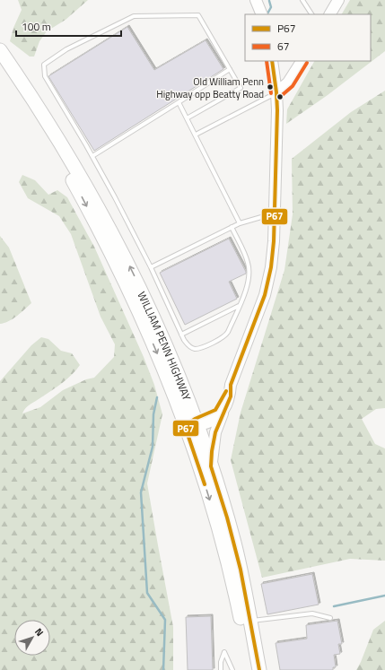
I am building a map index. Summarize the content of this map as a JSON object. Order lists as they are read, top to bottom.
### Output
{
  "streets": {
    "highway": ["WILLIAM PENN HIGHWAY"]
  },
  "places": ["Old William Penn Highway opp Beatty Road"],
  "lines": ["transit line P67", "transit line 67"],
  "legend": ["P67", "67"],
  "scale_bar": "100 m",
  "north": "top right"
}
